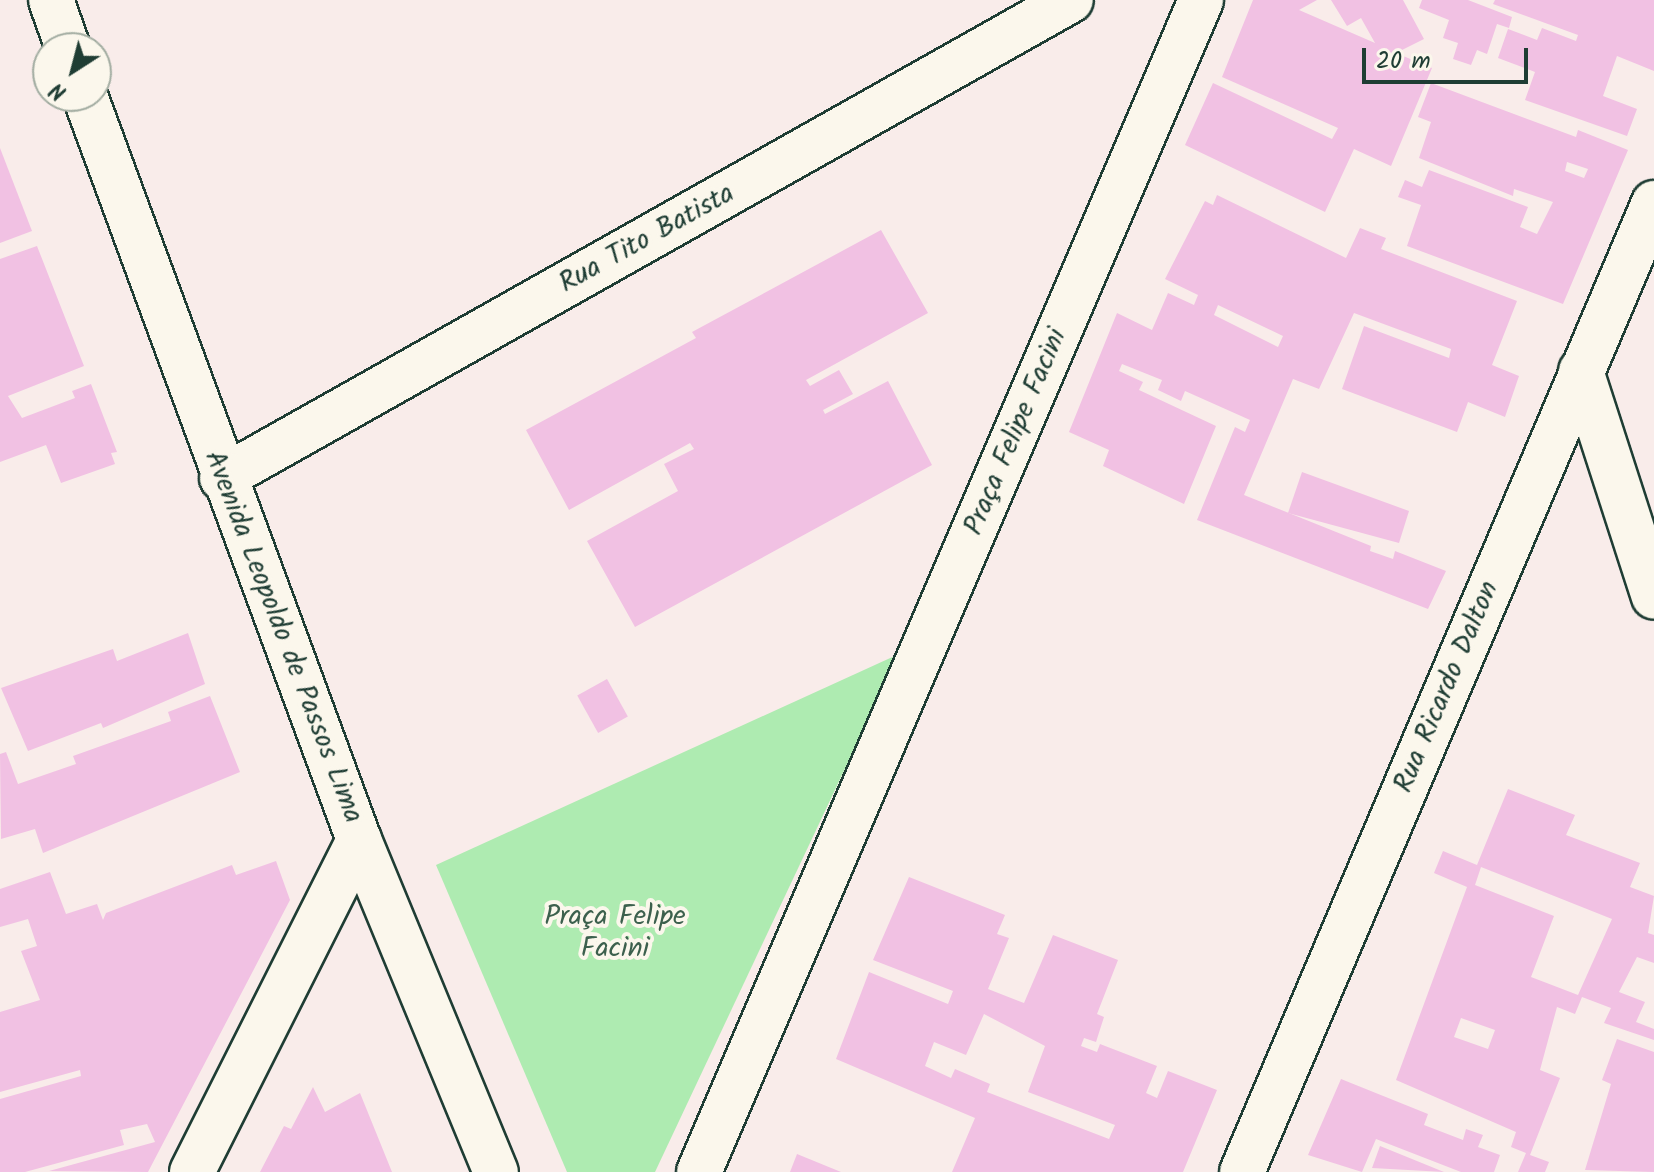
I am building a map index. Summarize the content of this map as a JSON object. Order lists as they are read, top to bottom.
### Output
{
  "streets": {
    "street": [
      "Rua Tito Batista",
      "Praça Felipe Facini",
      "Avenida Leopoldo de Passos Lima",
      "Rua Ricardo Dalton"
    ]
  },
  "crossings": [
    ["Rua Tito Batista", "Avenida Leopoldo de Passos Lima"]
  ],
  "parks": ["Praça Felipe Facini"],
  "scale_bar": "20 m",
  "north": "bottom left"
}
